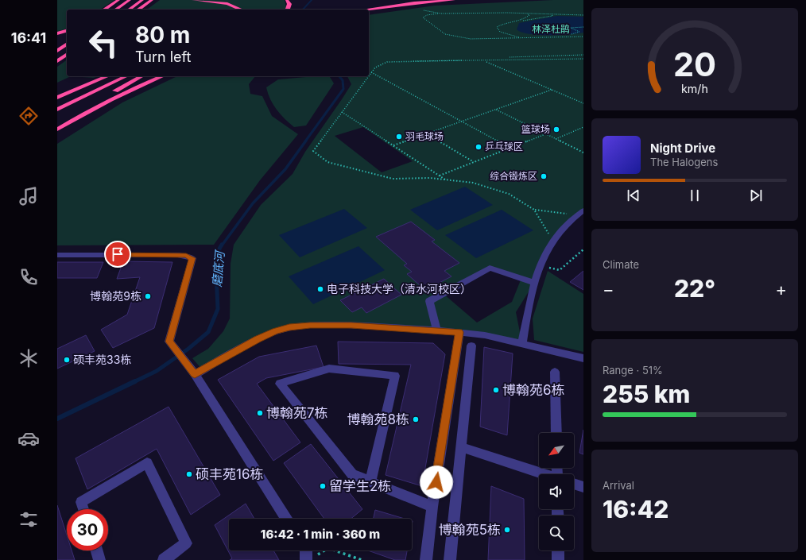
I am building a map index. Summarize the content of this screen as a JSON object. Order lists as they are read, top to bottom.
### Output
{
  "water": ["磨底河"],
  "parks": ["林泽杜鹃"],
  "places": [
    "篮球场",
    "羽毛球场",
    "乒乓球区",
    "综合锻炼区",
    "电子科技大学（清水河校区）",
    "博翰苑9栋",
    "硕丰苑33栋",
    "博翰苑6栋",
    "博翰苑7栋",
    "博翰苑8栋",
    "硕丰苑16栋",
    "留学生2栋",
    "博翰苑5栋"
  ],
  "north": "bottom left",
  "page": {
    "tabs": "16:41",
    "turn": ["80 m", "Turn left"],
    "song": ["Night Drive", "The Halogens"],
    "tile": [
      "Climate",
      ["Range · 51%", "255 km"],
      ["Arrival", "16:42"]
    ],
    "heat": ["−", "22°", "+"],
    "limit": "30",
    "trip": "16:42 · 1 min · 360 m",
    "gauge": ["20", "km/h"]
  }
}
